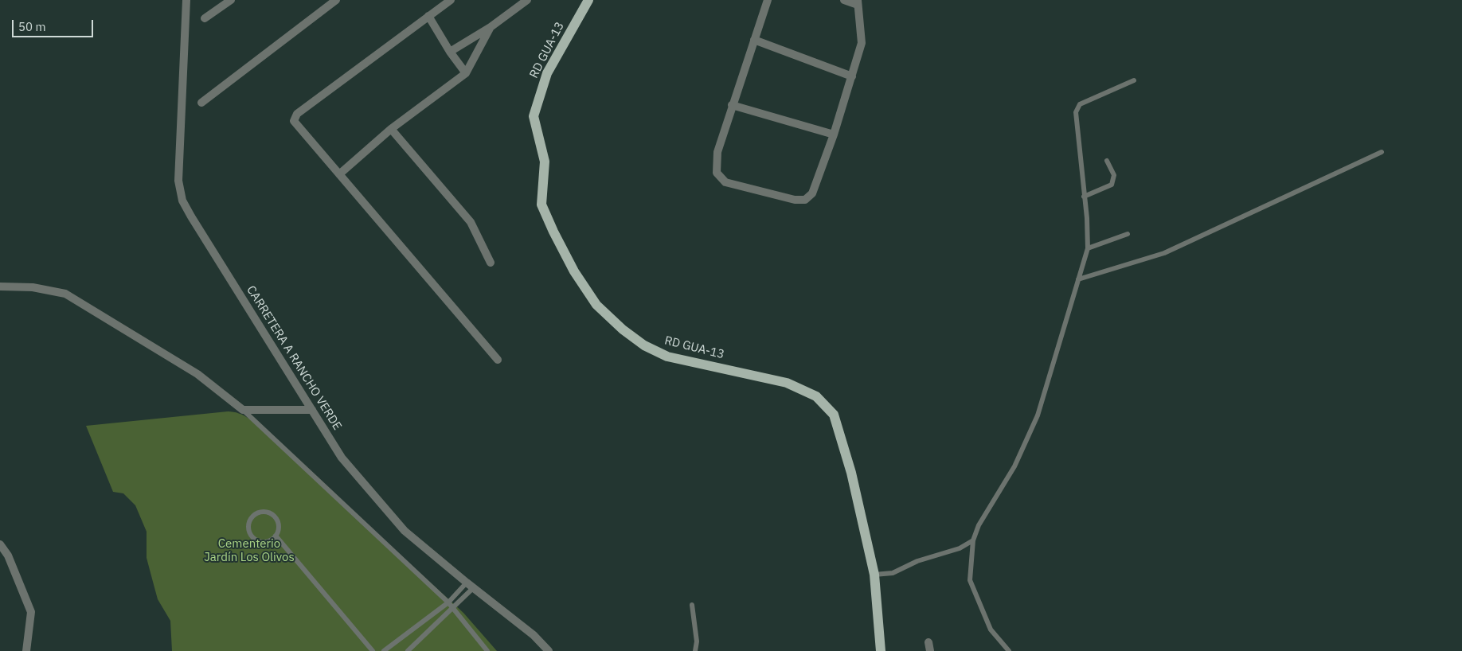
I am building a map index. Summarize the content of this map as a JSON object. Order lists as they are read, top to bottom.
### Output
{
  "streets": {
    "main road": ["RD GUA-13"],
    "street": ["CARRETERA A RANCHO VERDE"]
  },
  "parks": ["Cementerio Jardín Los Olivos"],
  "scale_bar": "50 m"
}
